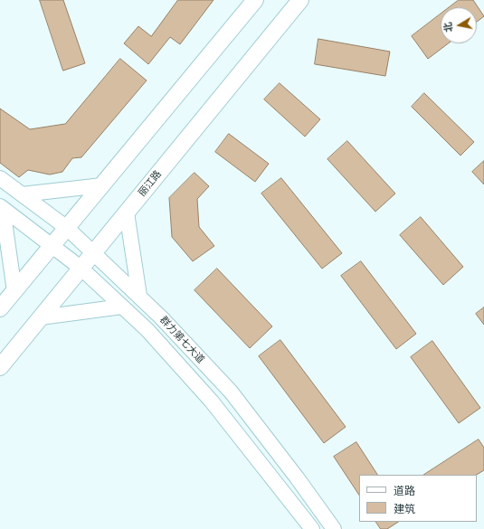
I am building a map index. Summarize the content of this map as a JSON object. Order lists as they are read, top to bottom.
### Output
{
  "streets": {
    "main road": ["丽江路", "群力第七大道"]
  },
  "crossings": [
    ["丽江路", "群力第七大道"]
  ],
  "legend": ["道路", "建筑"],
  "north": "left"
}
